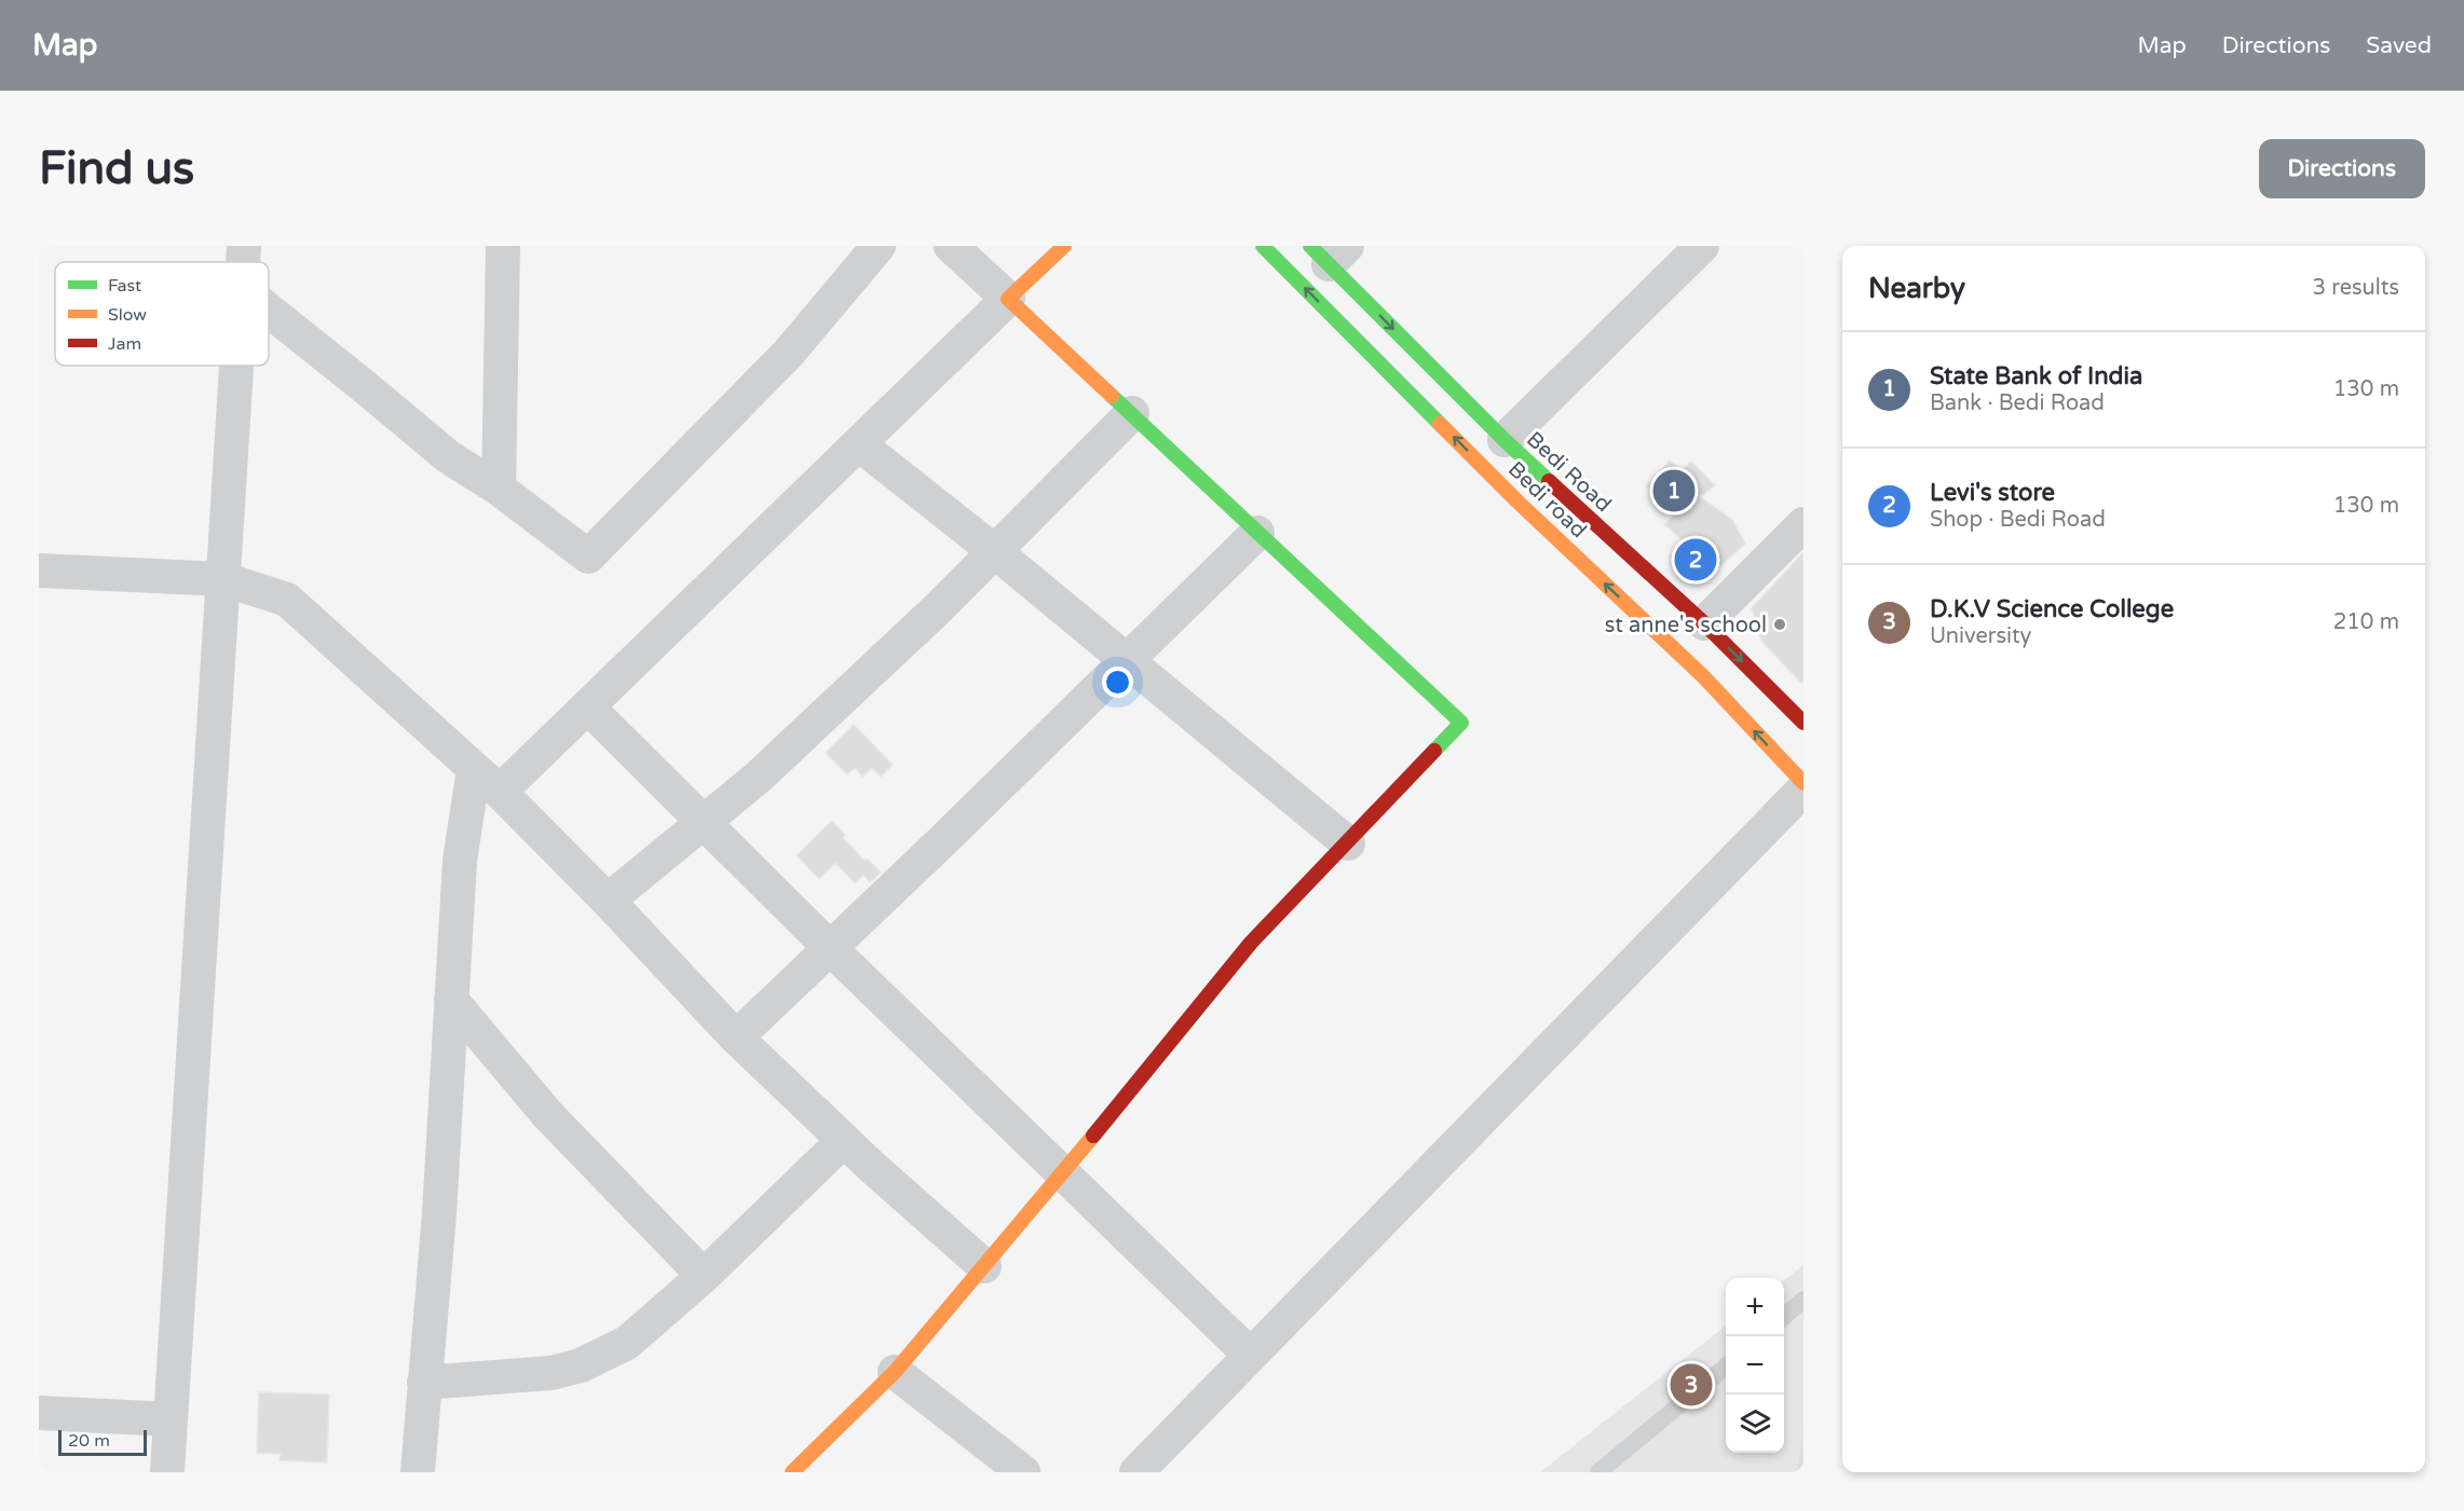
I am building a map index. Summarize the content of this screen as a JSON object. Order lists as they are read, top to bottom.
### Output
{
  "streets": {
    "street": ["Bedi Road", "Bedi road"]
  },
  "one_way": ["Bedi Road", "Bedi road"],
  "places": ["st anne's school"],
  "legend": ["Fast", "Slow", "Jam"],
  "scale_bar": "20 m",
  "page": {
    "header": "Map",
    "nav": ["Map", "Directions", "Saved"],
    "buttons": "Directions",
    "title": "Find us",
    "heading": ["Nearby", "3 results"],
    "list": [
      {
        "mark": "1",
        "name": "State Bank of India",
        "note": "Bank · Bedi Road",
        "value": "130 m"
      },
      {
        "mark": "2",
        "name": "Levi's store",
        "note": "Shop · Bedi Road",
        "value": "130 m"
      },
      {
        "mark": "3",
        "name": "D.K.V Science College",
        "note": "University",
        "value": "210 m"
      }
    ],
    "pins": ["1", "2", "3"],
    "map_buttons": ["+", "−"],
    "scale": "20 m"
  }
}
